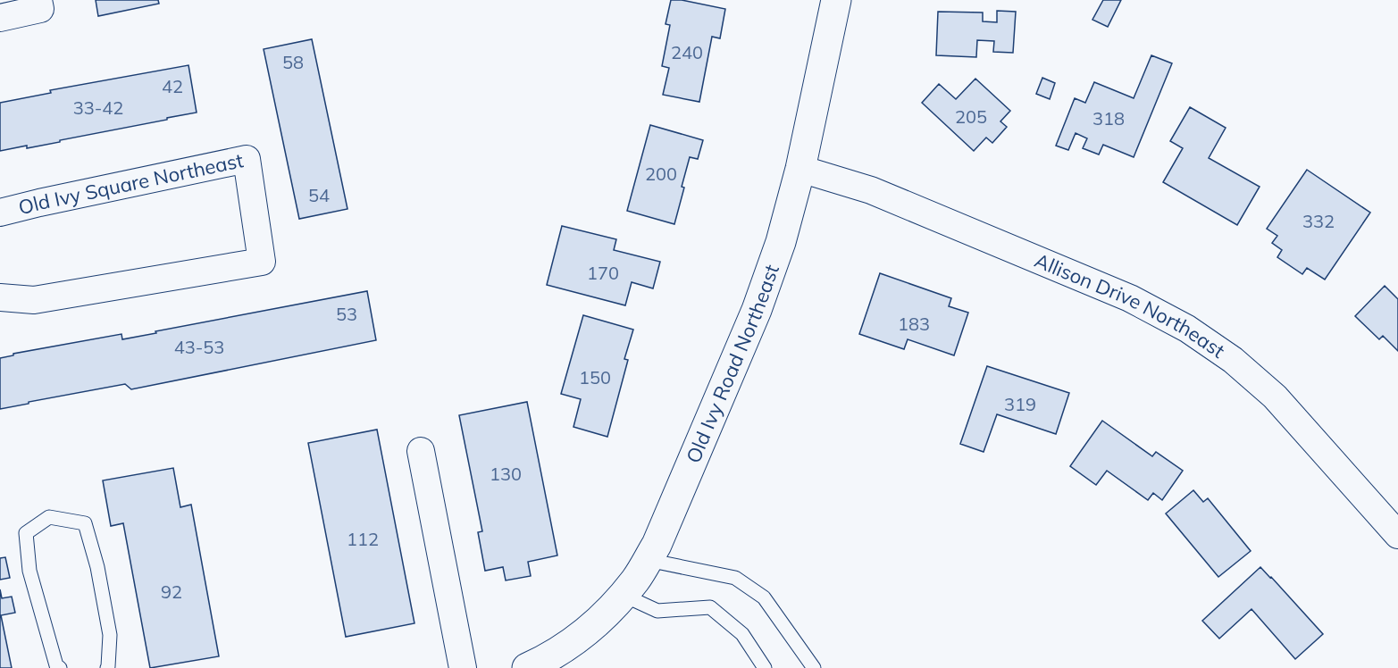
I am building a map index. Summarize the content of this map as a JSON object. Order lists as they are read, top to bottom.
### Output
{
  "streets": {
    "street": ["Old Ivy Square Northeast", "Allison Drive Northeast", "Old Ivy Road Northeast"]
  },
  "crossings": [
    ["Allison Drive Northeast", "Old Ivy Road Northeast"]
  ],
  "house_numbers": [
    "240",
    "58",
    "42",
    "33-42",
    "205",
    "318",
    "200",
    "54",
    "332",
    "170",
    "53",
    "183",
    "43-53",
    "150",
    "319",
    "130",
    "112",
    "92"
  ]
}
